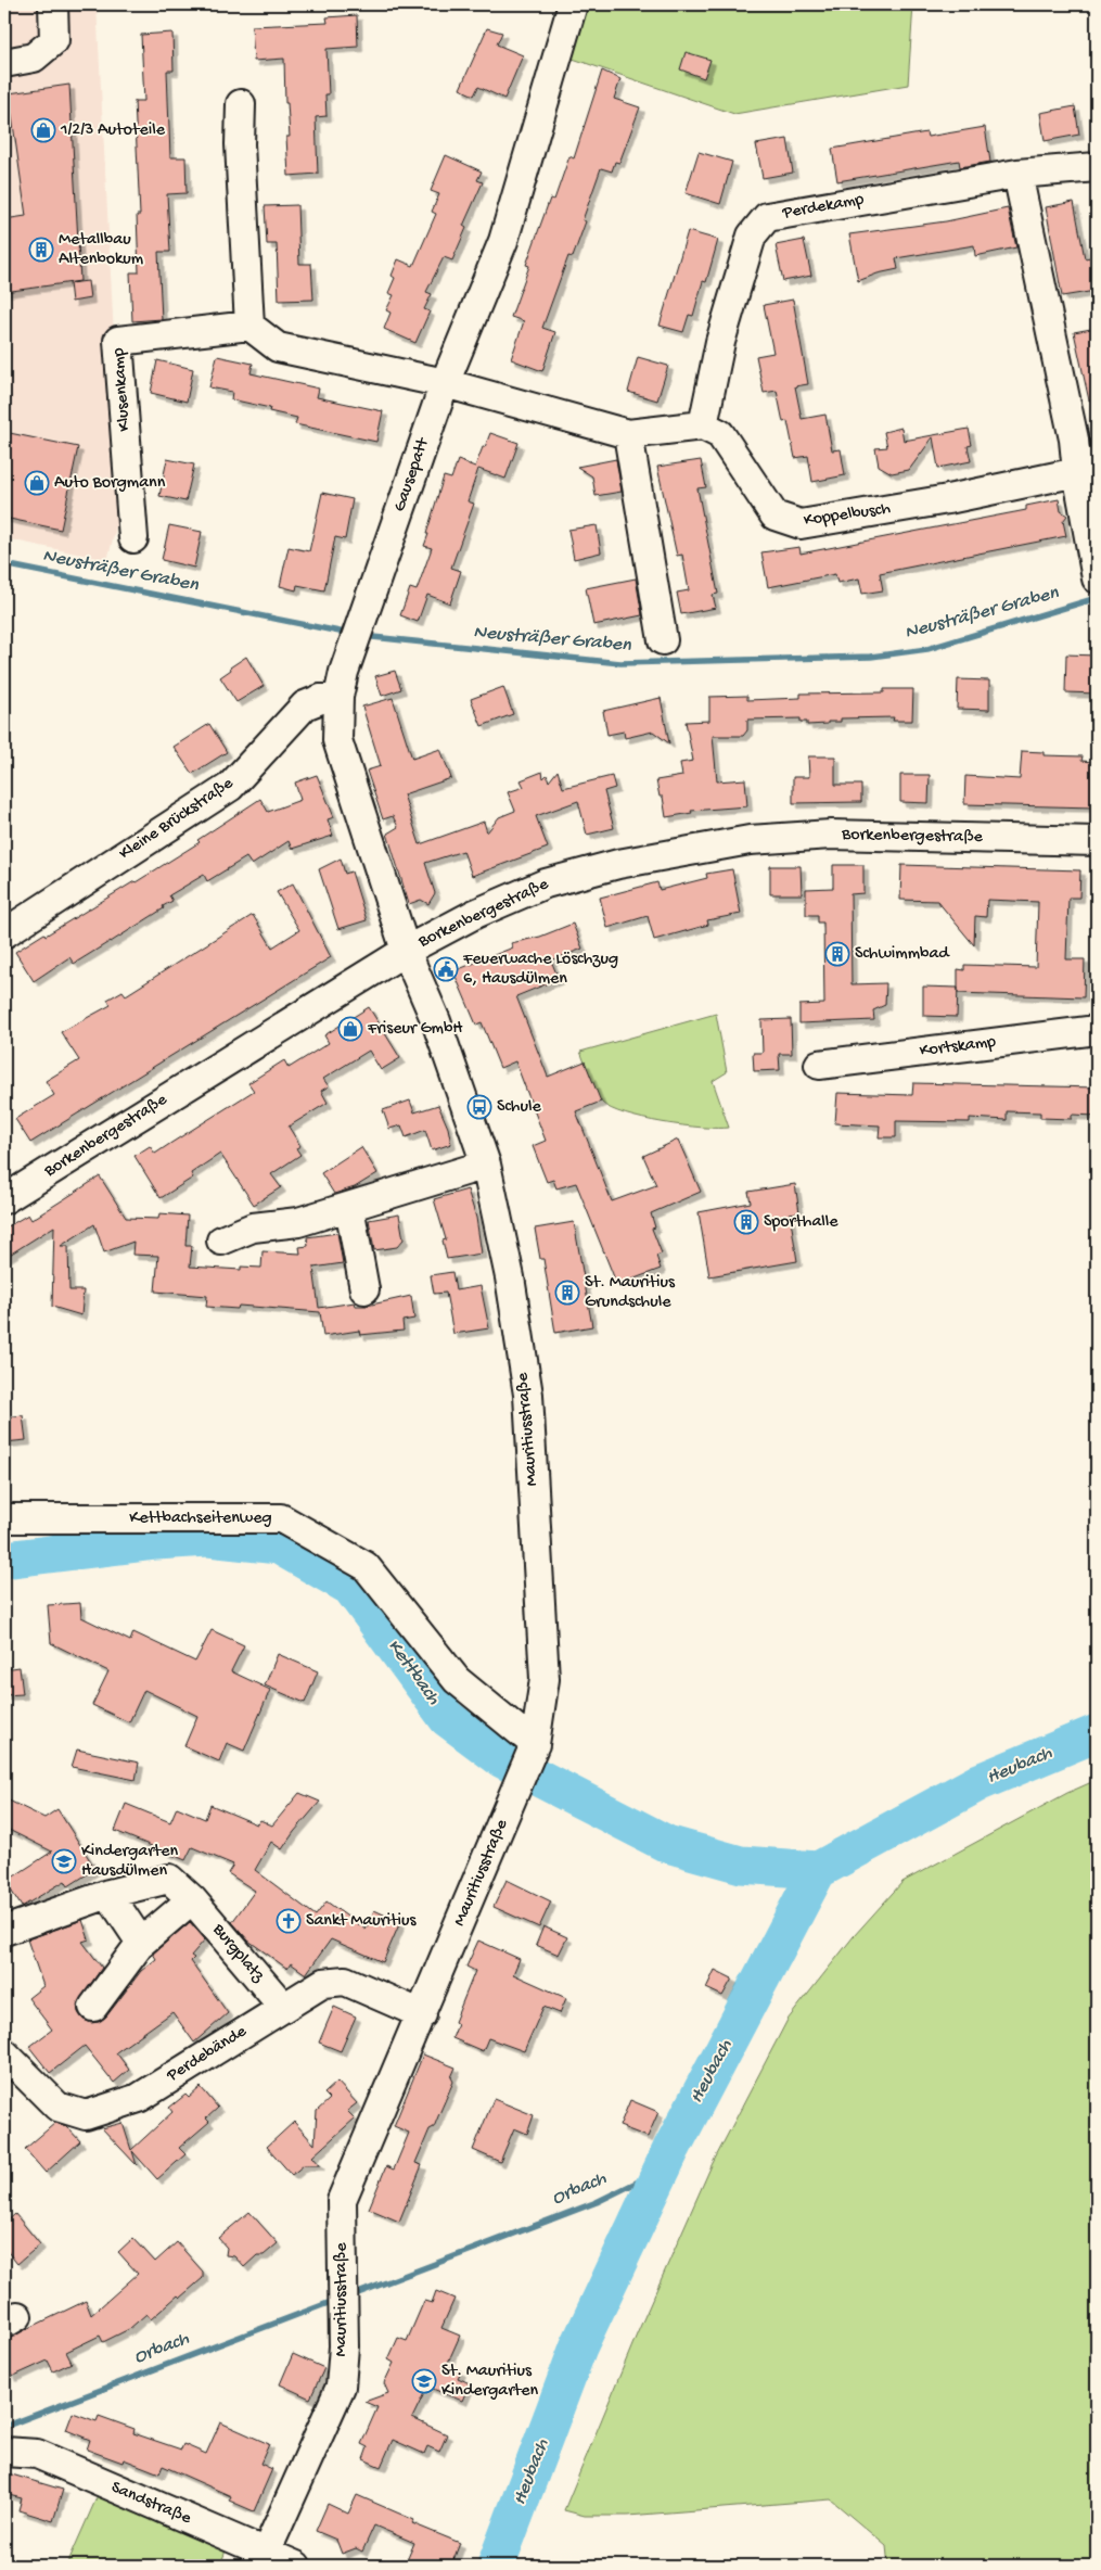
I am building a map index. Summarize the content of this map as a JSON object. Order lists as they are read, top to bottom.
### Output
{
  "streets": {
    "street": [
      "Perdekamp",
      "Klusenkamp",
      "Gausepatt",
      "Koppelbusch",
      "Kleine Brückstraße",
      "Borkenbergestraße",
      "Kortskamp",
      "Mauritiusstraße",
      "Kettbachseitenweg",
      "Burgplatz",
      "Perdebände",
      "Sandstraße"
    ]
  },
  "crossings": [
    ["Perdekamp", "Koppelbusch"],
    ["Gausepatt", "Kleine Brückstraße"],
    ["Gausepatt", "Borkenbergestraße"],
    ["Gausepatt", "Mauritiusstraße"],
    ["Borkenbergestraße", "Mauritiusstraße"],
    ["Mauritiusstraße", "Kettbachseitenweg"],
    ["Mauritiusstraße", "Perdebände"],
    ["Mauritiusstraße", "Sandstraße"],
    ["Burgplatz", "Perdebände"]
  ],
  "water": [
    "Neusträßer Graben",
    "Kettbach",
    "Heubach",
    "Orbach"
  ],
  "places": {
    "shop": ["1/2/3 Autoteile", "Auto Borgmann", "Friseur GmbH"],
    "building": [
      "Metallbau Altenbokum",
      "Schwimmbad",
      "Sporthalle",
      "St. Mauritius Grundschule"
    ],
    "public building": ["Feuerwache Löschzug 6, Hausdülmen"],
    "bus stop": ["Schule"],
    "school or university": ["Kindergarten Hausdülmen", "St. Mauritius Kindergarten"],
    "church": ["Sankt Mauritius"]
  }
}
